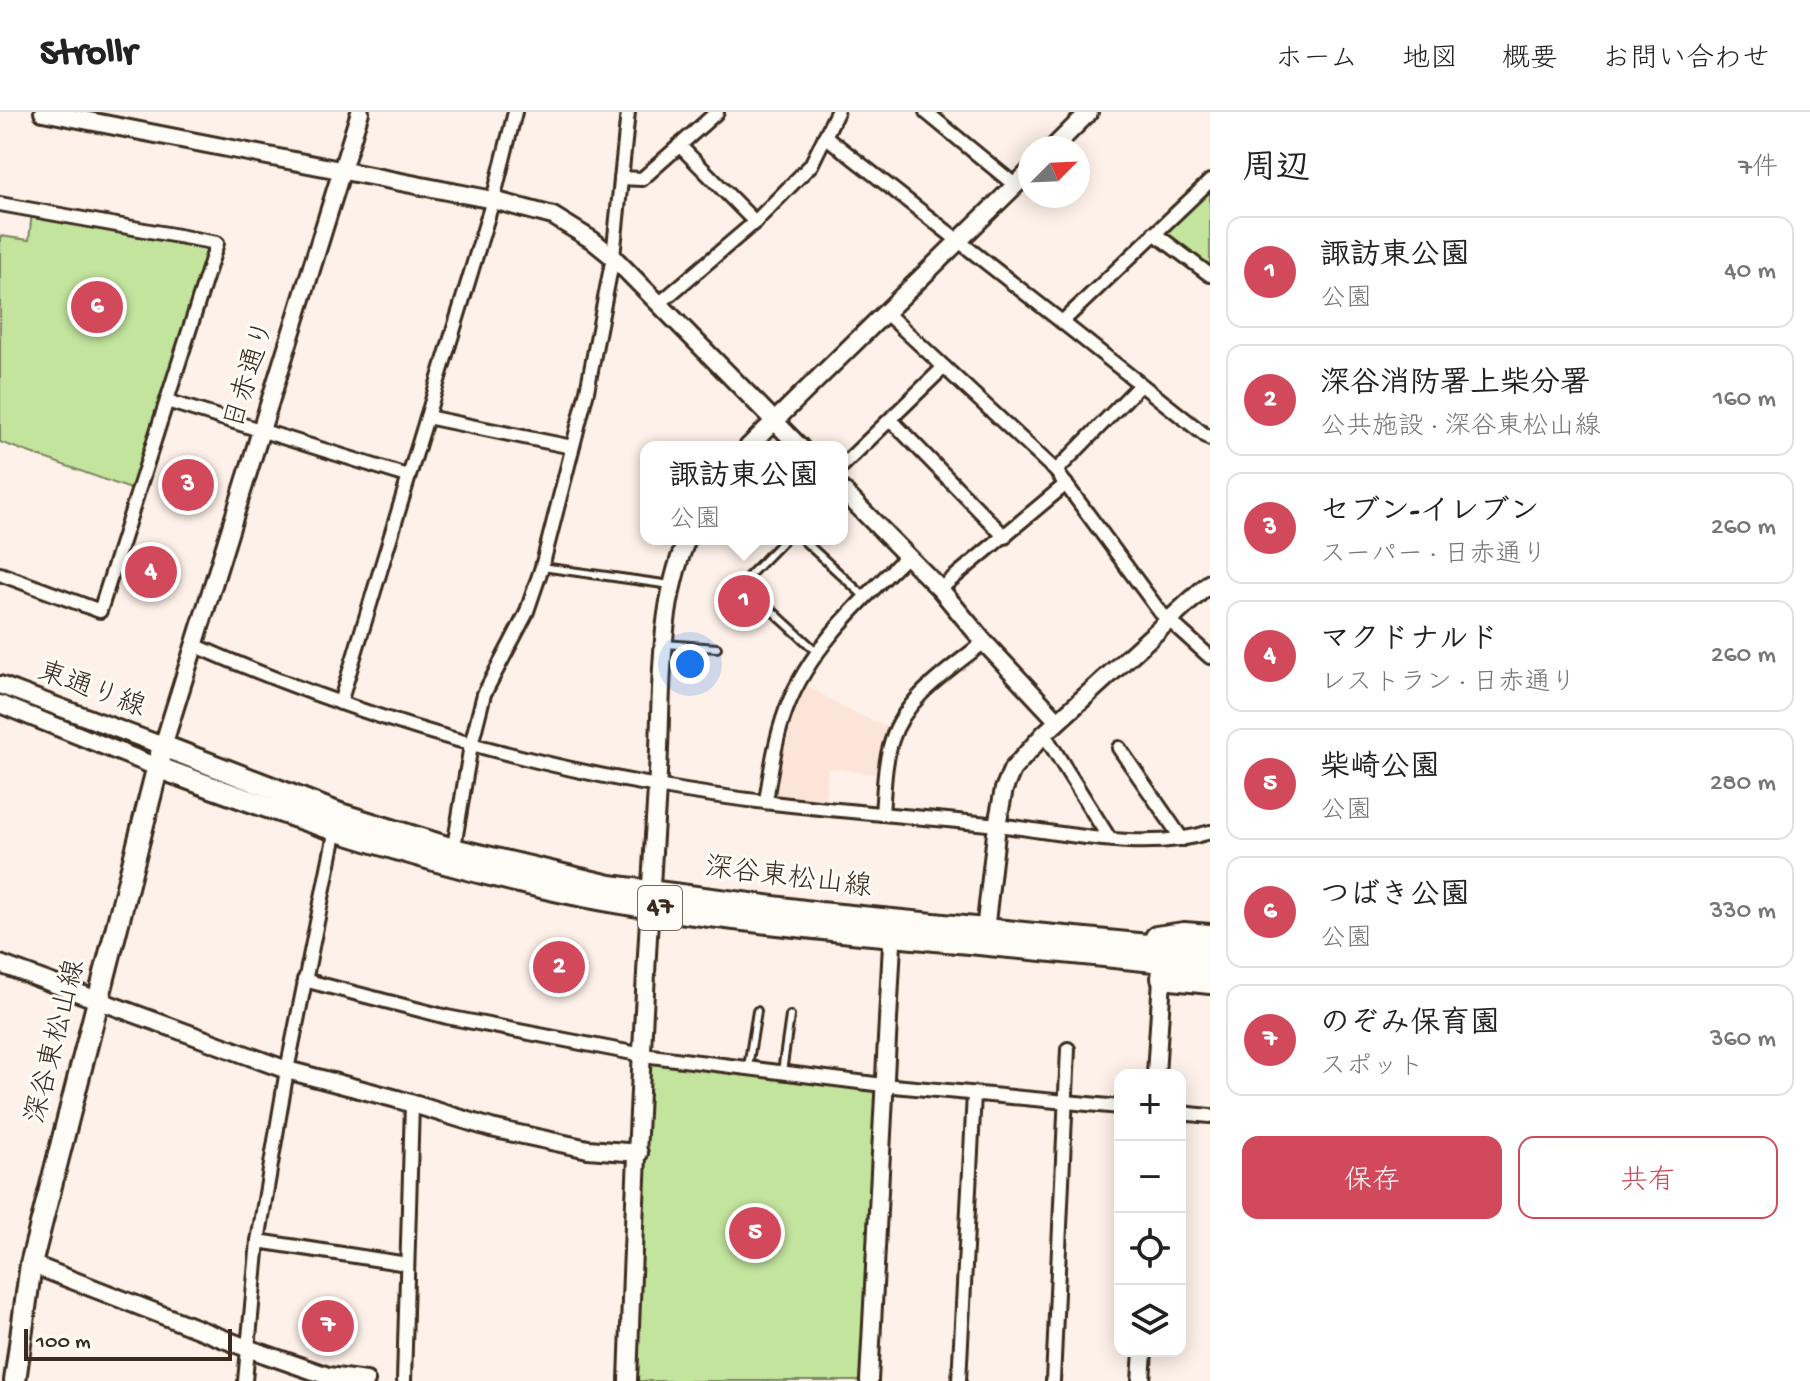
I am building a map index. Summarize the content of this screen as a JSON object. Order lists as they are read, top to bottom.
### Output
{
  "streets": {
    "main road": ["深谷東松山線", "47"],
    "street": ["日赤通り", "東通り線"]
  },
  "crossings": [
    ["日赤通り", "東通り線"],
    ["日赤通り", "深谷東松山線"],
    ["東通り線", "深谷東松山線"]
  ],
  "scale_bar": "100 m",
  "north": "top right",
  "page": {
    "header": "Strollr",
    "nav": [
      "ホーム",
      "地図",
      "概要",
      "お問い合わせ"
    ],
    "heading": ["周辺", "7件"],
    "list": [
      {
        "mark": "1",
        "name": "諏訪東公園",
        "note": "公園",
        "value": "40 m"
      },
      {
        "mark": "2",
        "name": "深谷消防署上柴分署",
        "note": "公共施設 · 深谷東松山線",
        "value": "160 m"
      },
      {
        "mark": "3",
        "name": "セブン-イレブン",
        "note": "スーパー · 日赤通り",
        "value": "260 m"
      },
      {
        "mark": "4",
        "name": "マクドナルド",
        "note": "レストラン · 日赤通り",
        "value": "260 m"
      },
      {
        "mark": "5",
        "name": "柴崎公園",
        "note": "公園",
        "value": "280 m"
      },
      {
        "mark": "6",
        "name": "つばき公園",
        "note": "公園",
        "value": "330 m"
      },
      {
        "mark": "7",
        "name": "のぞみ保育園",
        "note": "スポット",
        "value": "360 m"
      }
    ],
    "pins": [
      "6",
      "3",
      "4",
      "1",
      "2",
      "5",
      "7"
    ],
    "popup": ["諏訪東公園", "公園"],
    "map_buttons": ["+", "−"],
    "buttons": ["保存", "共有"],
    "scale": "100 m"
  }
}
